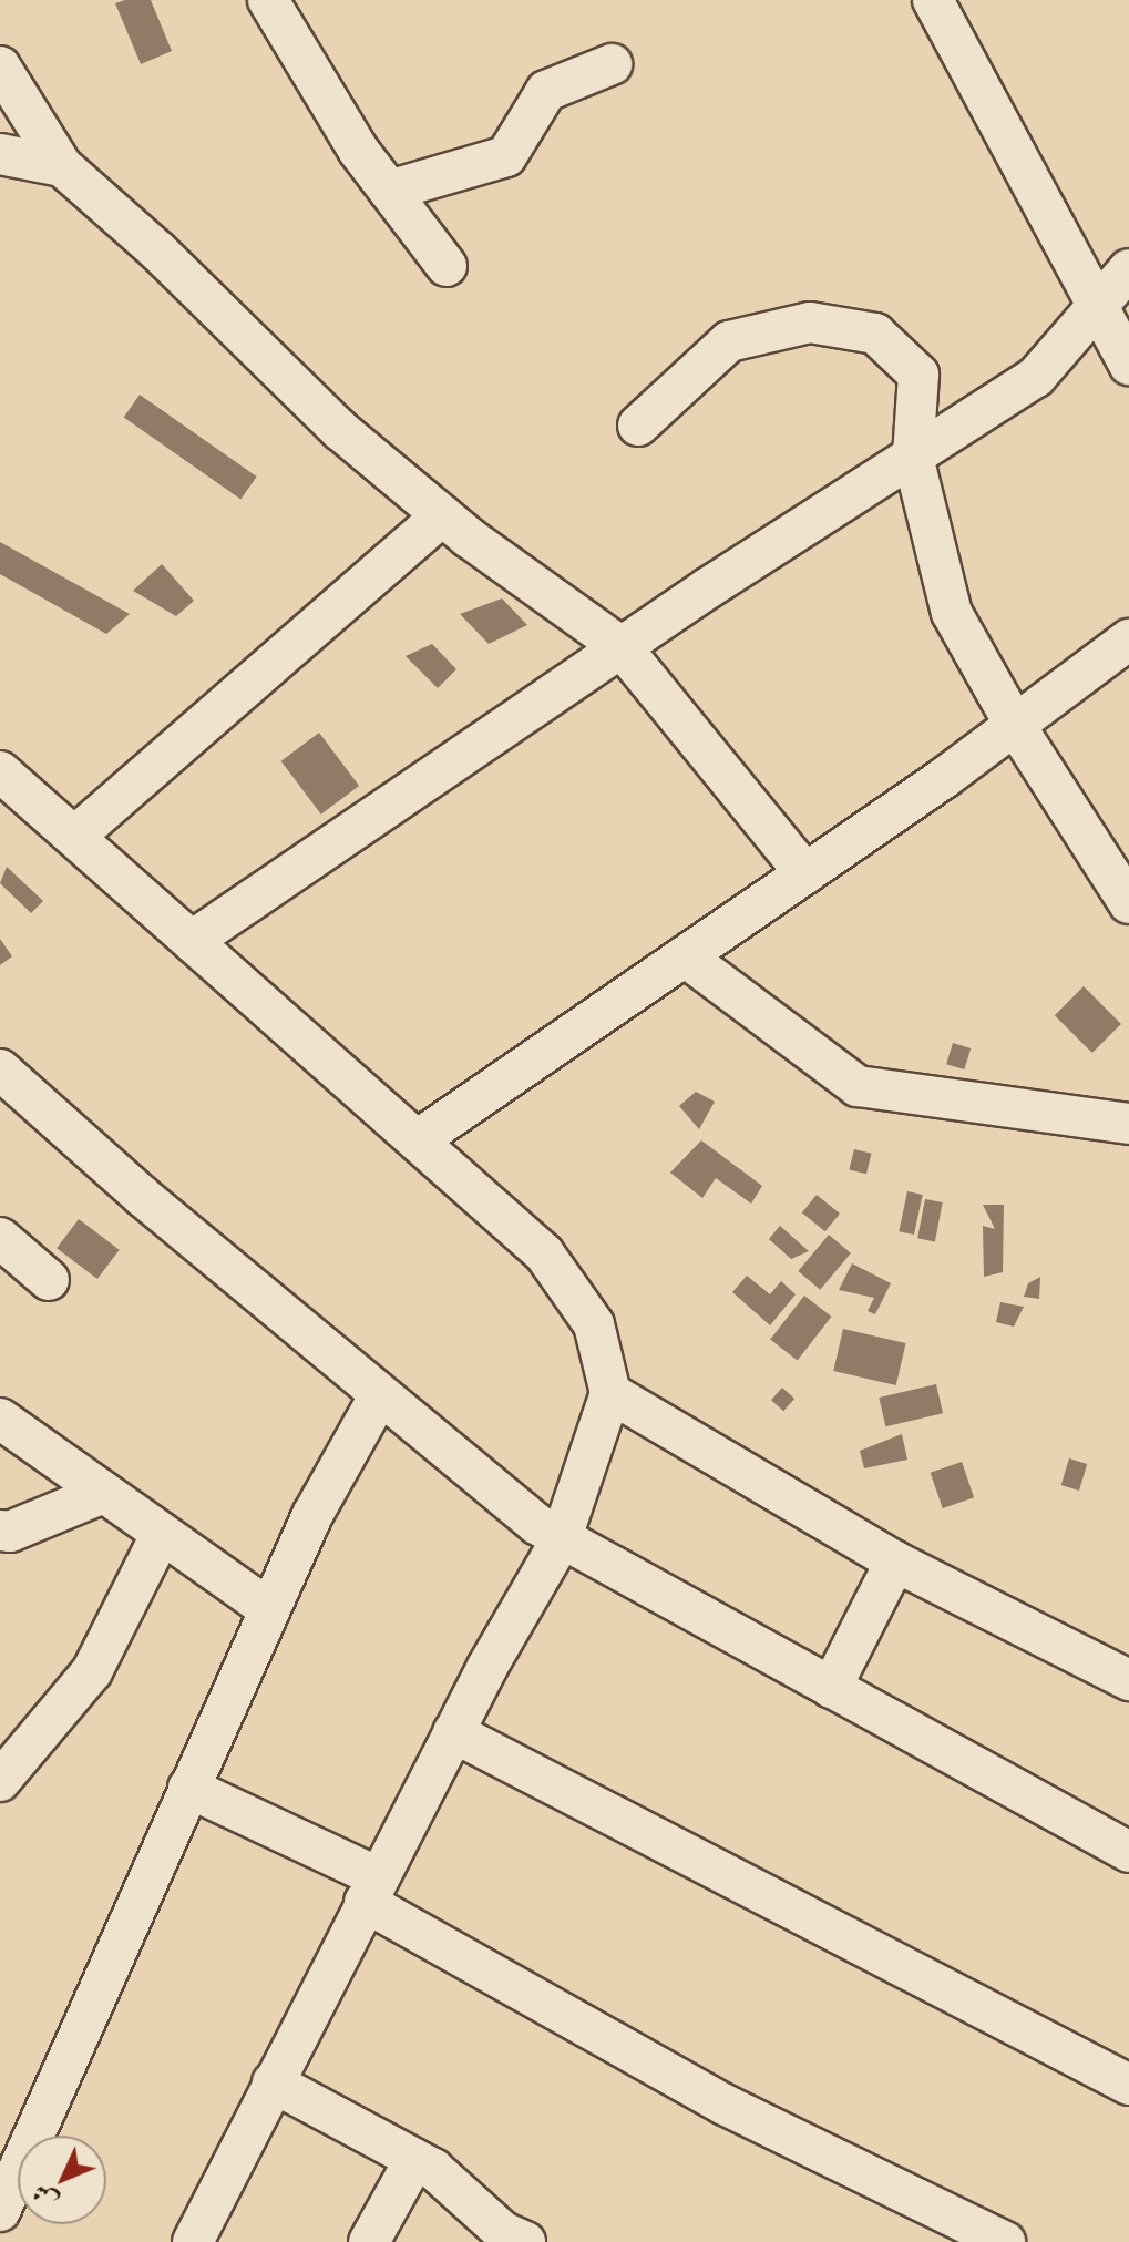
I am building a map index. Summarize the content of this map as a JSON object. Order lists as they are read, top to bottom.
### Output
{
  "north": "bottom left"
}
